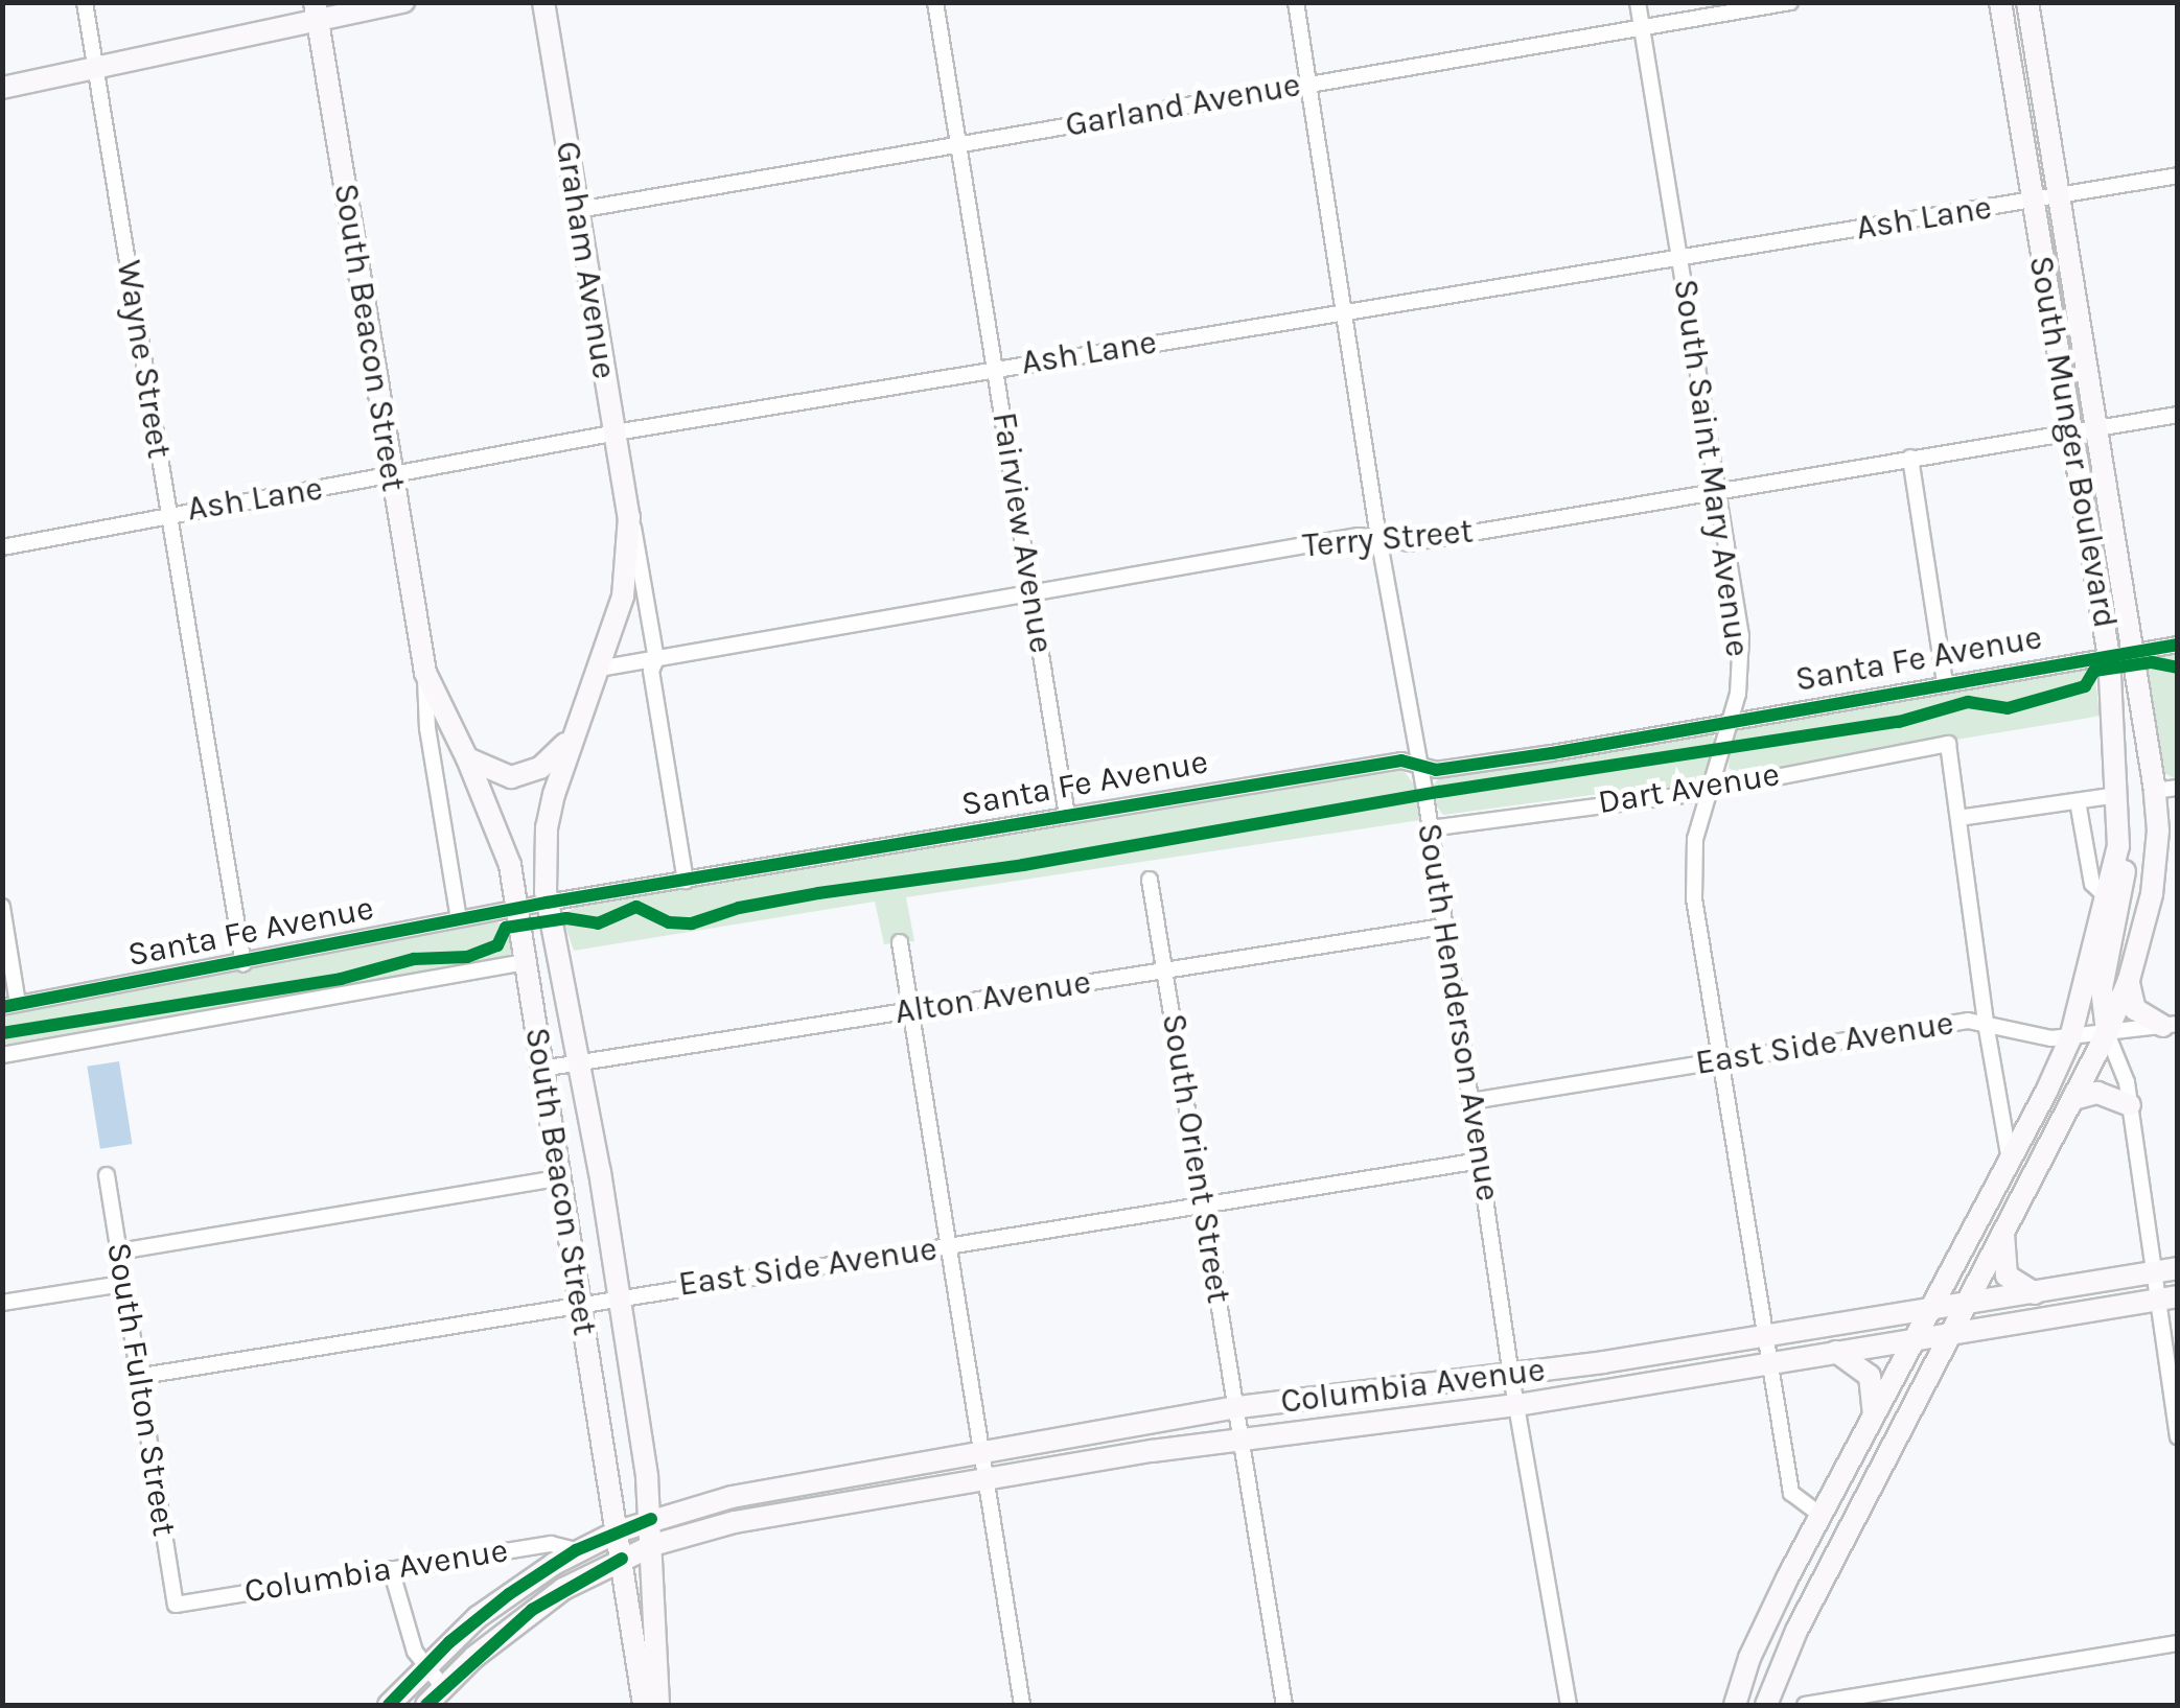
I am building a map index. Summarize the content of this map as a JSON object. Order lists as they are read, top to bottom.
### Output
{
  "streets": {
    "main road": [
      "Graham Avenue",
      "South Beacon Street",
      "South Munger Boulevard",
      "Columbia Avenue"
    ],
    "street": [
      "Garland Avenue",
      "Ash Lane",
      "Wayne Street",
      "South Saint Mary Avenue",
      "Fairview Avenue",
      "Terry Street",
      "Santa Fe Avenue",
      "Dart Avenue",
      "Alton Avenue",
      "South Henderson Avenue",
      "East Side Avenue",
      "South Orient Street",
      "South Fulton Street"
    ]
  },
  "crossings": [
    ["Garland Avenue", "Graham Avenue"],
    ["Garland Avenue", "South Saint Mary Avenue"],
    ["Garland Avenue", "Fairview Avenue"],
    ["Garland Avenue", "South Henderson Avenue"],
    ["Ash Lane", "Graham Avenue"],
    ["Ash Lane", "South Beacon Street"],
    ["Ash Lane", "Wayne Street"],
    ["Ash Lane", "South Munger Boulevard"],
    ["Ash Lane", "South Saint Mary Avenue"],
    ["Ash Lane", "Fairview Avenue"],
    ["Ash Lane", "South Henderson Avenue"],
    ["Graham Avenue", "South Beacon Street"],
    ["Graham Avenue", "Terry Street"],
    ["Graham Avenue", "Santa Fe Avenue"],
    ["South Beacon Street", "Santa Fe Avenue"],
    ["South Beacon Street", "Alton Avenue"],
    ["South Beacon Street", "East Side Avenue"],
    ["South Beacon Street", "Columbia Avenue"],
    ["Wayne Street", "Santa Fe Avenue"],
    ["South Munger Boulevard", "South Saint Mary Avenue"],
    ["South Munger Boulevard", "Terry Street"],
    ["South Munger Boulevard", "Santa Fe Avenue"],
    ["South Munger Boulevard", "East Side Avenue"],
    ["South Munger Boulevard", "Columbia Avenue"],
    ["South Saint Mary Avenue", "Terry Street"],
    ["South Saint Mary Avenue", "Santa Fe Avenue"],
    ["South Saint Mary Avenue", "Dart Avenue"],
    ["South Saint Mary Avenue", "East Side Avenue"],
    ["South Saint Mary Avenue", "Columbia Avenue"],
    ["Fairview Avenue", "Terry Street"],
    ["Fairview Avenue", "Santa Fe Avenue"],
    ["Terry Street", "South Henderson Avenue"],
    ["Santa Fe Avenue", "South Henderson Avenue"],
    ["Dart Avenue", "South Henderson Avenue"],
    ["Alton Avenue", "South Henderson Avenue"],
    ["Alton Avenue", "South Orient Street"],
    ["South Henderson Avenue", "East Side Avenue"],
    ["South Henderson Avenue", "Columbia Avenue"],
    ["East Side Avenue", "South Orient Street"],
    ["East Side Avenue", "South Fulton Street"],
    ["South Orient Street", "Columbia Avenue"],
    ["Columbia Avenue", "South Fulton Street"]
  ]
}
